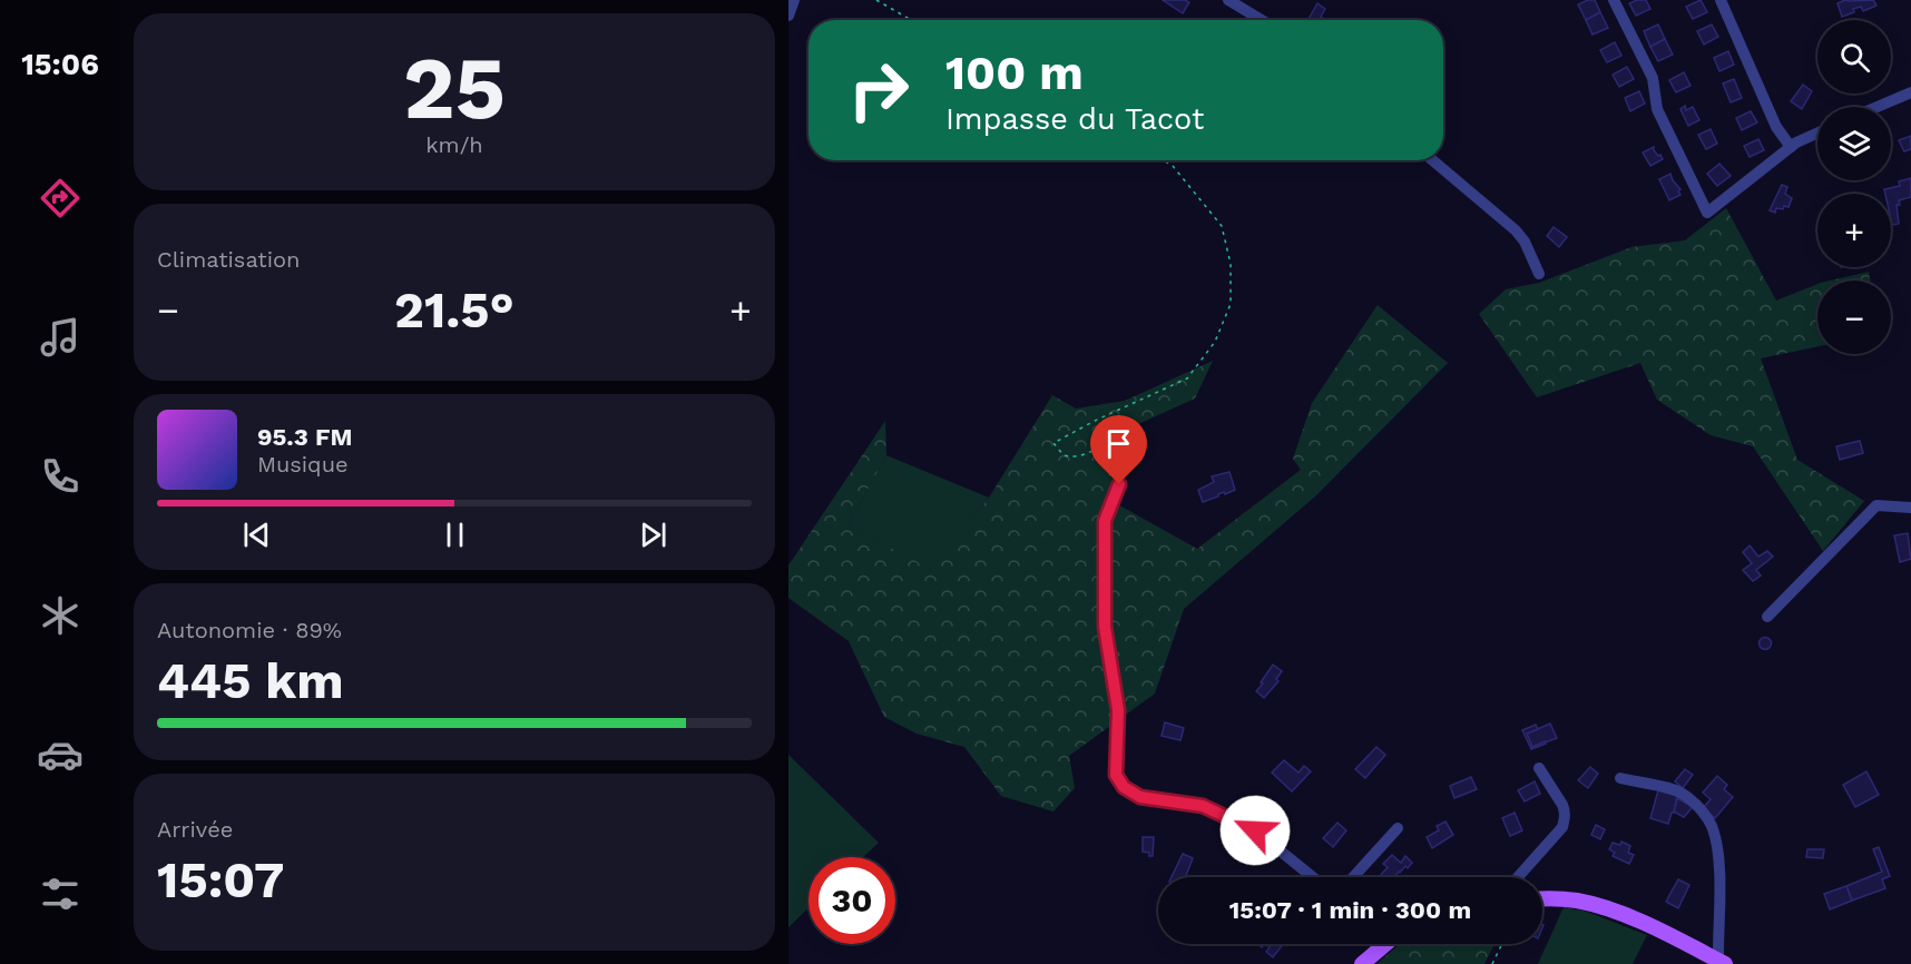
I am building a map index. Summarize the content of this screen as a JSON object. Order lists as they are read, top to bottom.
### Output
{
  "page": {
    "tabs": "15:06",
    "tile": [
      ["25", "km/h"],
      "Climatisation",
      ["Autonomie · 89%", "445 km"],
      ["Arrivée", "15:07"]
    ],
    "map_buttons": ["+", "−"],
    "turn": ["100 m", "Impasse du Tacot"],
    "heat": ["−", "21.5°", "+"],
    "song": ["95.3 FM", "Musique"],
    "limit": "30",
    "trip": "15:07 · 1 min · 300 m"
  }
}
